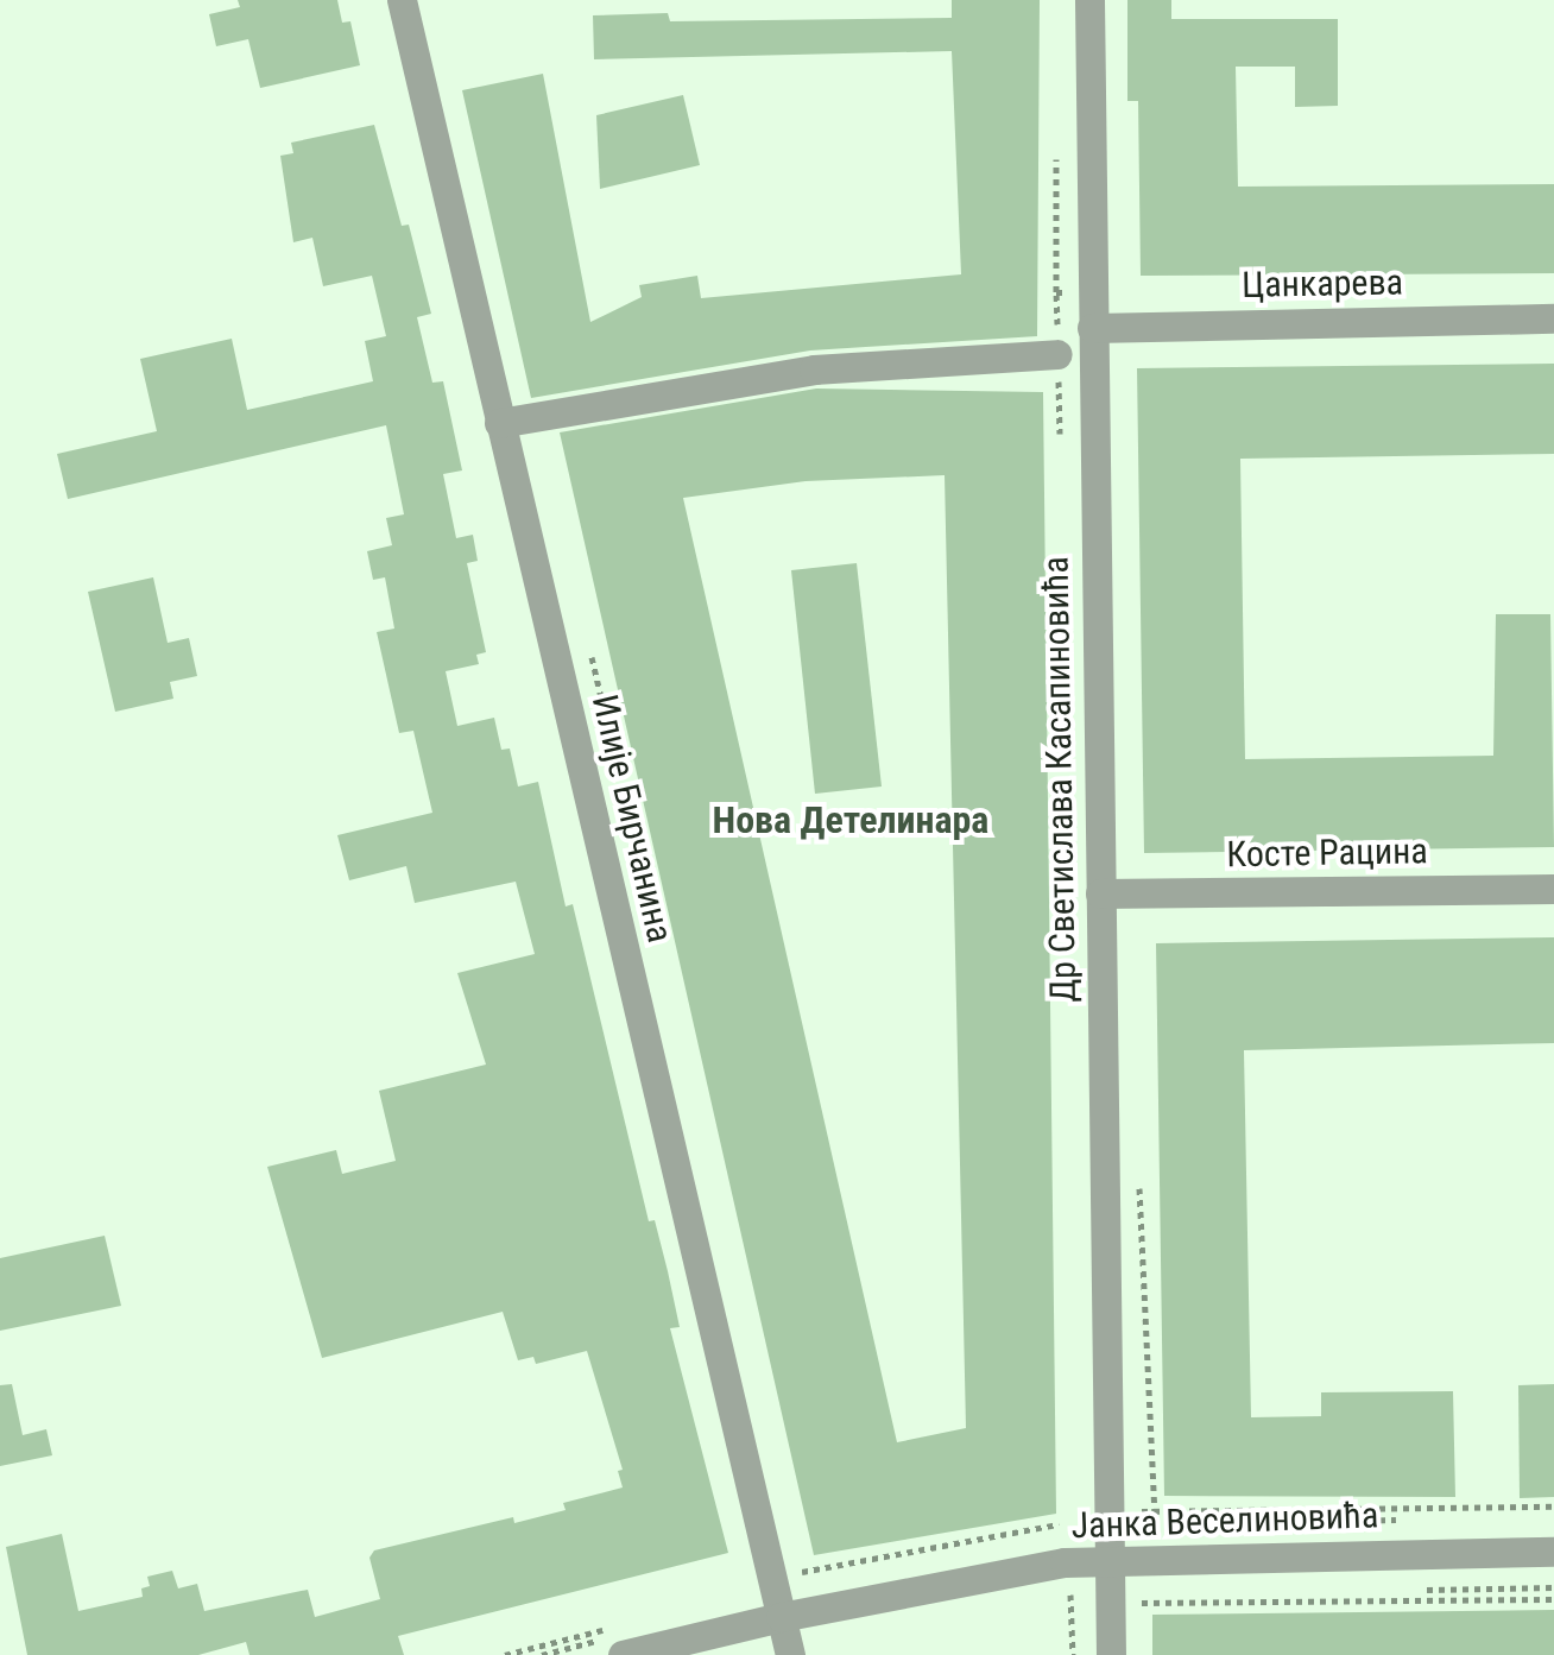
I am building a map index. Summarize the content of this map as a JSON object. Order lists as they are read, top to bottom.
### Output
{
  "streets": {
    "street": [
      "Цанкарева",
      "Др Светислава Касапиновића",
      "Илије Бирчанина",
      "Косте Рацина",
      "Јанка Веселиновића"
    ]
  },
  "crossings": [
    ["Цанкарева", "Др Светислава Касапиновића"],
    ["Др Светислава Касапиновића", "Косте Рацина"],
    ["Др Светислава Касапиновића", "Јанка Веселиновића"],
    ["Илије Бирчанина", "Јанка Веселиновића"]
  ],
  "districts": ["Нова Детелинара"]
}
